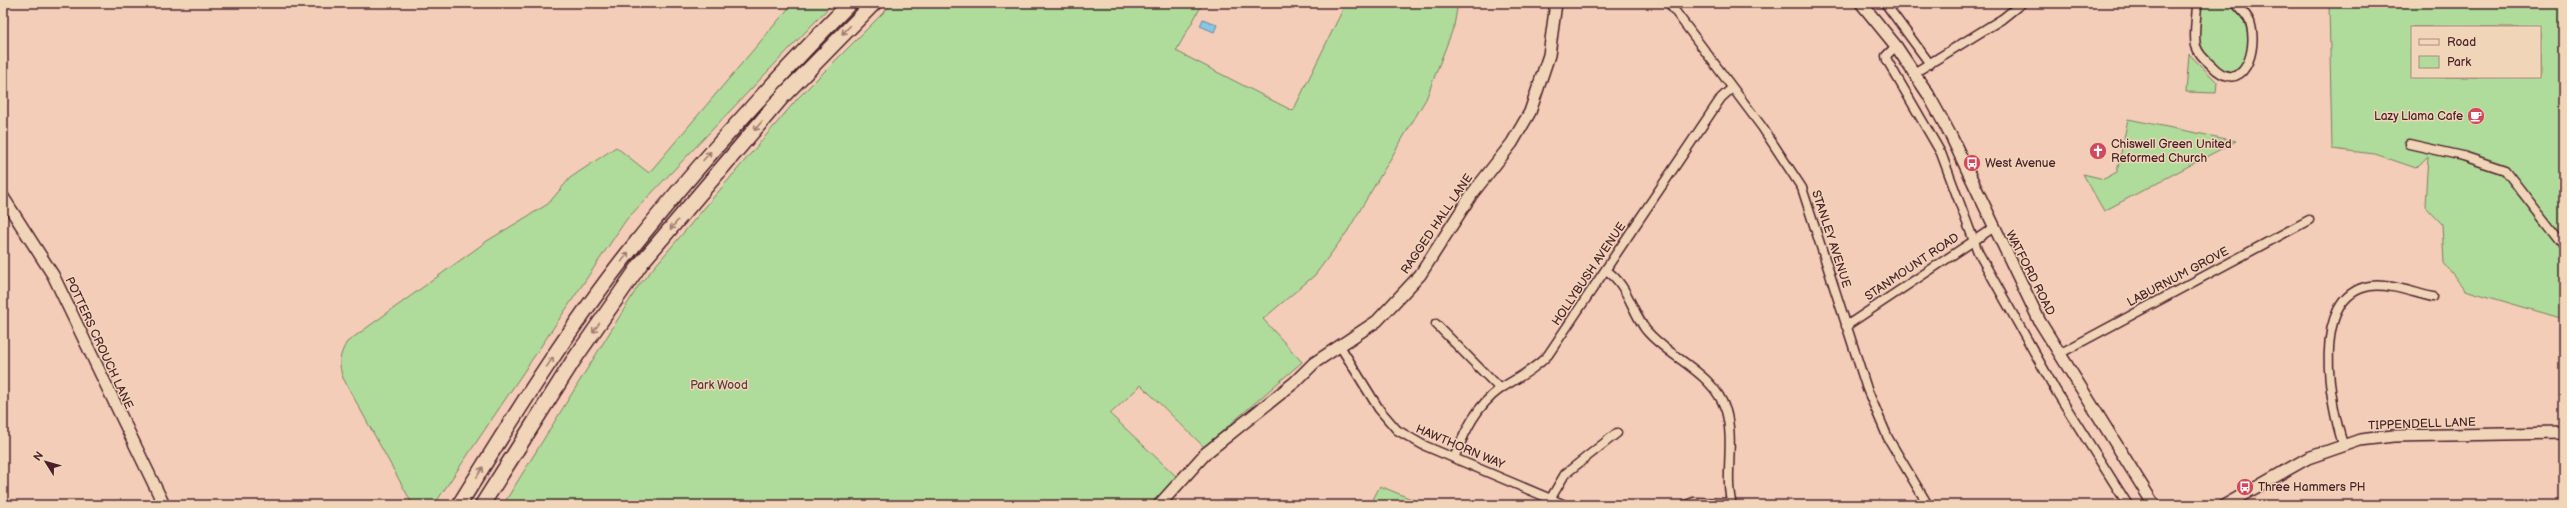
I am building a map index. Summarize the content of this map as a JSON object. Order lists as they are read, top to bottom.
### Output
{
  "streets": {
    "street": [
      "RAGGED HALL LANE",
      "STANLEY AVENUE",
      "STANMOUNT ROAD",
      "WATFORD ROAD",
      "HOLLYBUSH AVENUE",
      "LABURNUM GROVE",
      "POTTERS CROUCH LANE",
      "TIPPENDELL LANE",
      "HAWTHORN WAY"
    ]
  },
  "crossings": [
    ["RAGGED HALL LANE", "HAWTHORN WAY"],
    ["STANLEY AVENUE", "STANMOUNT ROAD"],
    ["STANLEY AVENUE", "HOLLYBUSH AVENUE"],
    ["STANMOUNT ROAD", "WATFORD ROAD"],
    ["WATFORD ROAD", "LABURNUM GROVE"],
    ["HOLLYBUSH AVENUE", "HAWTHORN WAY"]
  ],
  "parks": ["Park Wood"],
  "places": {
    "cafe": ["Lazy Llama Cafe"],
    "church": ["Chiswell Green United Reformed Church"],
    "bus stop": ["West Avenue", "Three Hammers PH"]
  },
  "legend": ["Road", "Park"],
  "north": "top left"
}
